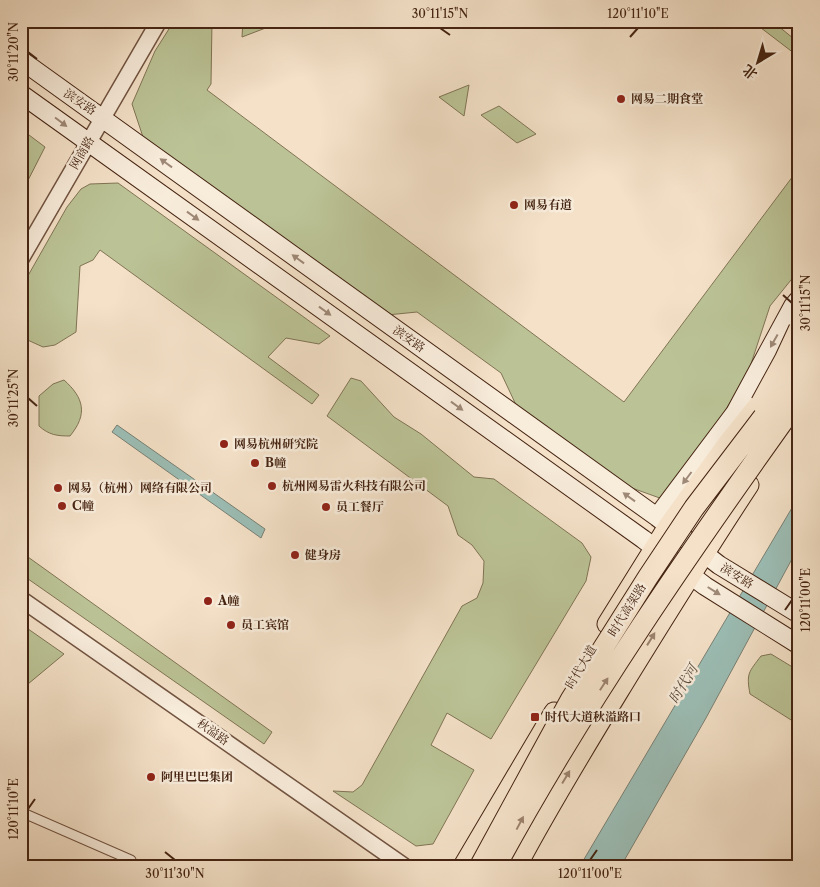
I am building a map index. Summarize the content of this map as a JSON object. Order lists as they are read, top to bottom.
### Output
{
  "streets": {
    "highway": ["时代高架路"],
    "main road": ["滨安路", "时代大道"],
    "street": ["网商路", "秋溢路"]
  },
  "crossings": [
    ["滨安路", "网商路"],
    ["滨安路", "时代大道"]
  ],
  "water": ["时代河"],
  "places": {
    "other": [
      "网易二期食堂",
      "网易有道",
      "网易杭州研究院",
      "B幢",
      "杭州网易雷火科技有限公司",
      "网易（杭州）网络有限公司",
      "C幢",
      "员工餐厅",
      "健身房",
      "A幢",
      "员工宾馆",
      "阿里巴巴集团"
    ],
    "transit": ["时代大道秋溢路口"]
  },
  "north": "bottom left",
  "coordinates": [
    "30°11'15\"N",
    "120°11'10\"E",
    "30°11'20\"N",
    "30°11'25\"N",
    "120°11'00\"E",
    "30°11'30\"N"
  ]
}
